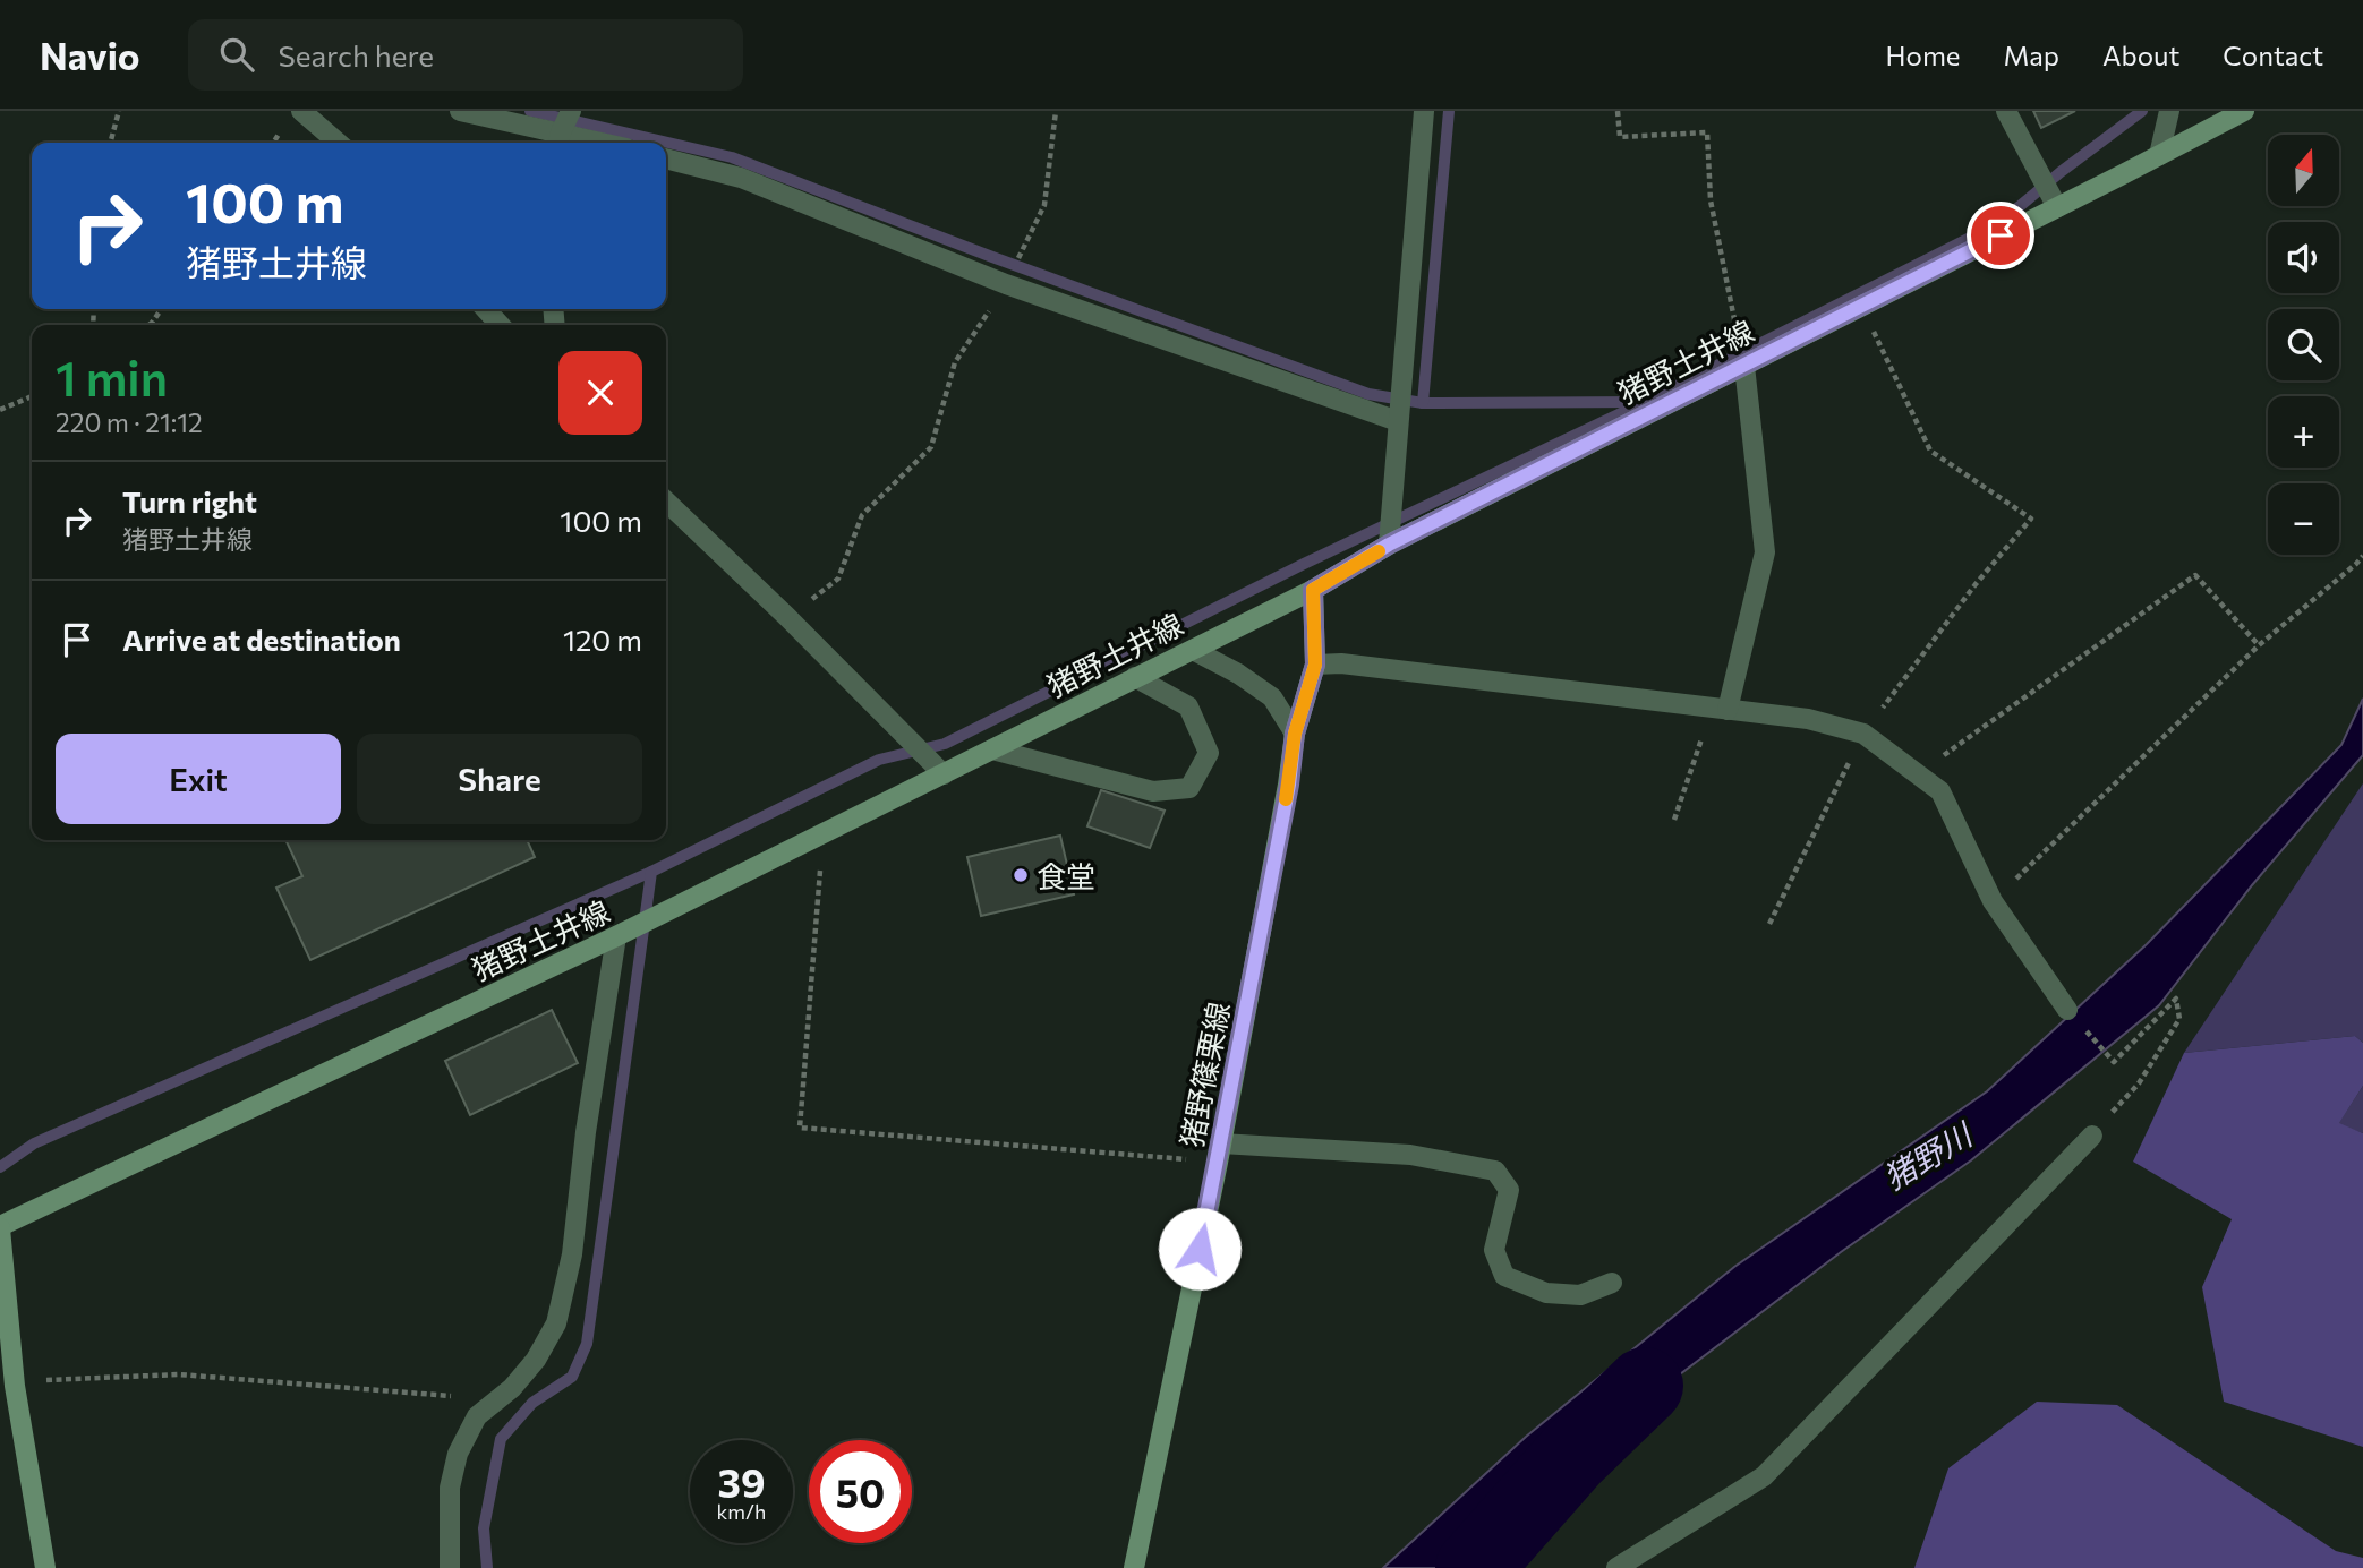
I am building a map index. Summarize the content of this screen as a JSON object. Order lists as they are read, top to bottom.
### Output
{
  "streets": {
    "main road": ["猪野土井線", "猪野篠栗線"]
  },
  "crossings": [
    ["猪野土井線", "猪野篠栗線"]
  ],
  "water": ["猪野川"],
  "places": ["食堂"],
  "north": "top",
  "page": {
    "header": "Navio",
    "search": "Search here",
    "nav": [
      "Home",
      "Map",
      "About",
      "Contact"
    ],
    "map_buttons": ["+", "−"],
    "turn": ["100 m", "猪野土井線"],
    "heading": ["1 min", "220 m · 21:12"],
    "list": [
      {
        "name": "Turn right",
        "note": "猪野土井線",
        "value": "100 m"
      },
      {
        "name": "Arrive at destination",
        "value": "120 m"
      }
    ],
    "buttons": ["Exit", "Share"],
    "speed": "39 km/h",
    "limit": "50"
  }
}
